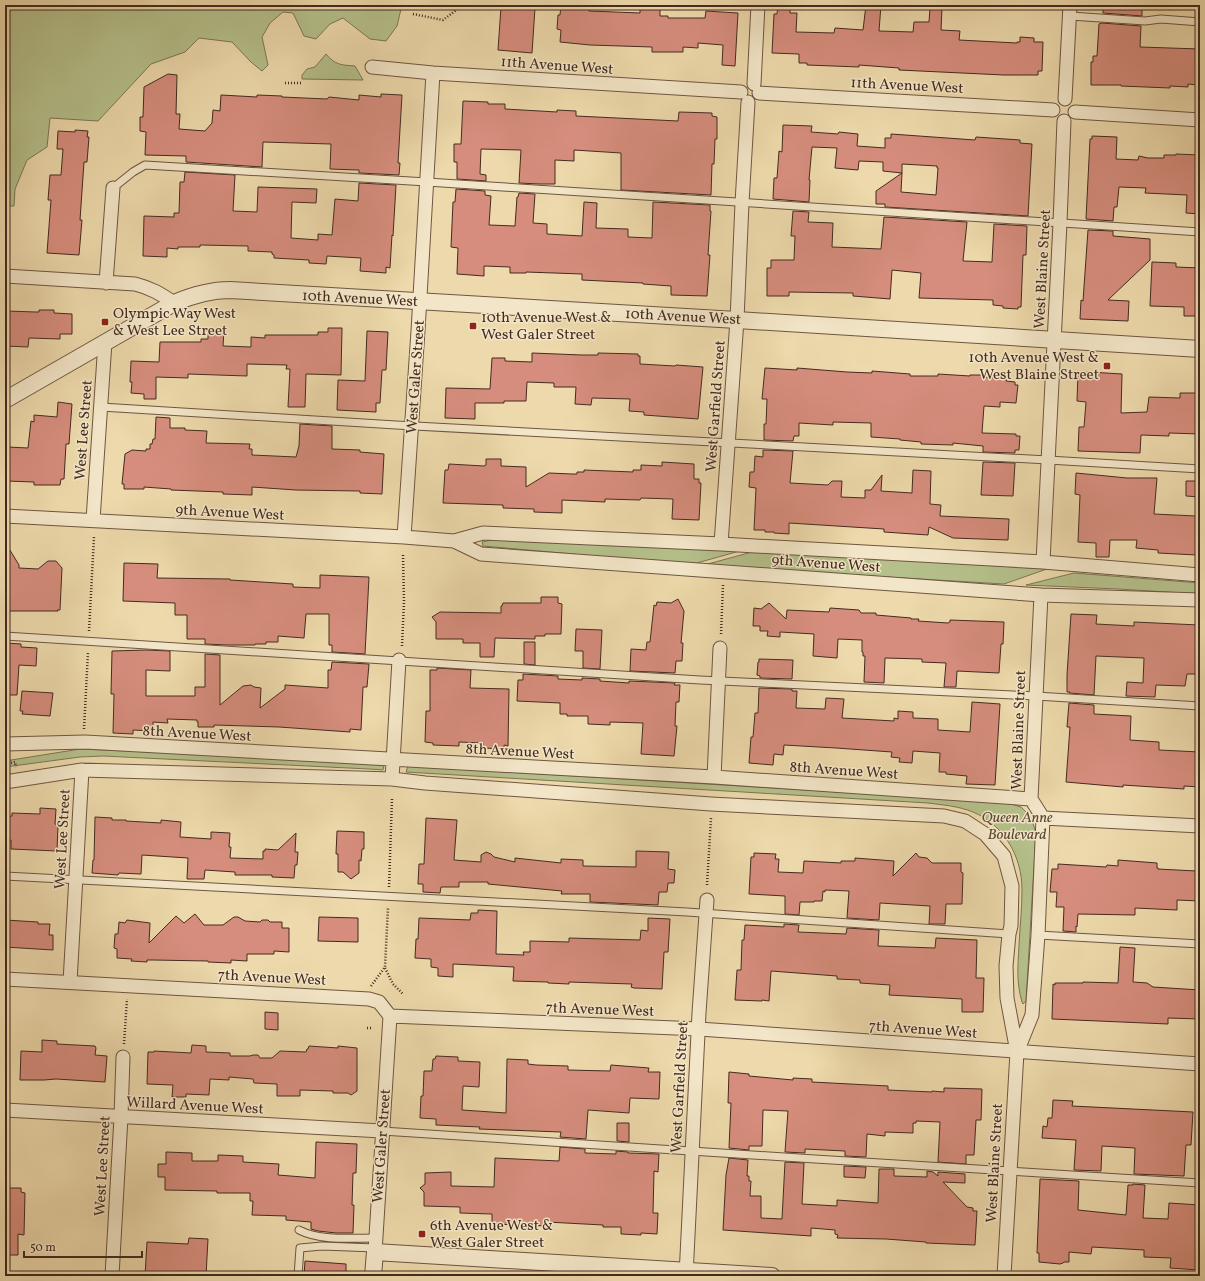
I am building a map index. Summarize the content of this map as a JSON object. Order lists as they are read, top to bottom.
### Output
{
  "streets": {
    "street": [
      "11th Avenue West",
      "West Blaine Street",
      "10th Avenue West",
      "West Galer Street",
      "West Garfield Street",
      "West Lee Street",
      "9th Avenue West",
      "8th Avenue West",
      "7th Avenue West",
      "Willard Avenue West"
    ]
  },
  "crossings": [
    ["11th Avenue West", "West Blaine Street"],
    ["11th Avenue West", "West Galer Street"],
    ["11th Avenue West", "West Garfield Street"],
    ["West Blaine Street", "10th Avenue West"],
    ["West Blaine Street", "9th Avenue West"],
    ["West Blaine Street", "8th Avenue West"],
    ["West Blaine Street", "7th Avenue West"],
    ["10th Avenue West", "West Galer Street"],
    ["10th Avenue West", "West Garfield Street"],
    ["10th Avenue West", "West Lee Street"],
    ["West Galer Street", "9th Avenue West"],
    ["West Galer Street", "7th Avenue West"],
    ["West Galer Street", "Willard Avenue West"],
    ["West Garfield Street", "9th Avenue West"],
    ["West Garfield Street", "7th Avenue West"],
    ["West Lee Street", "9th Avenue West"],
    ["West Lee Street", "7th Avenue West"],
    ["West Lee Street", "Willard Avenue West"]
  ],
  "parks": ["Queen Anne Boulevard"],
  "places": {
    "transit": [
      "Olympic Way West & West Lee Street",
      "10th Avenue West & West Galer Street",
      "10th Avenue West & West Blaine Street",
      "6th Avenue West & West Galer Street"
    ]
  },
  "scale_bar": "50 m"
}
